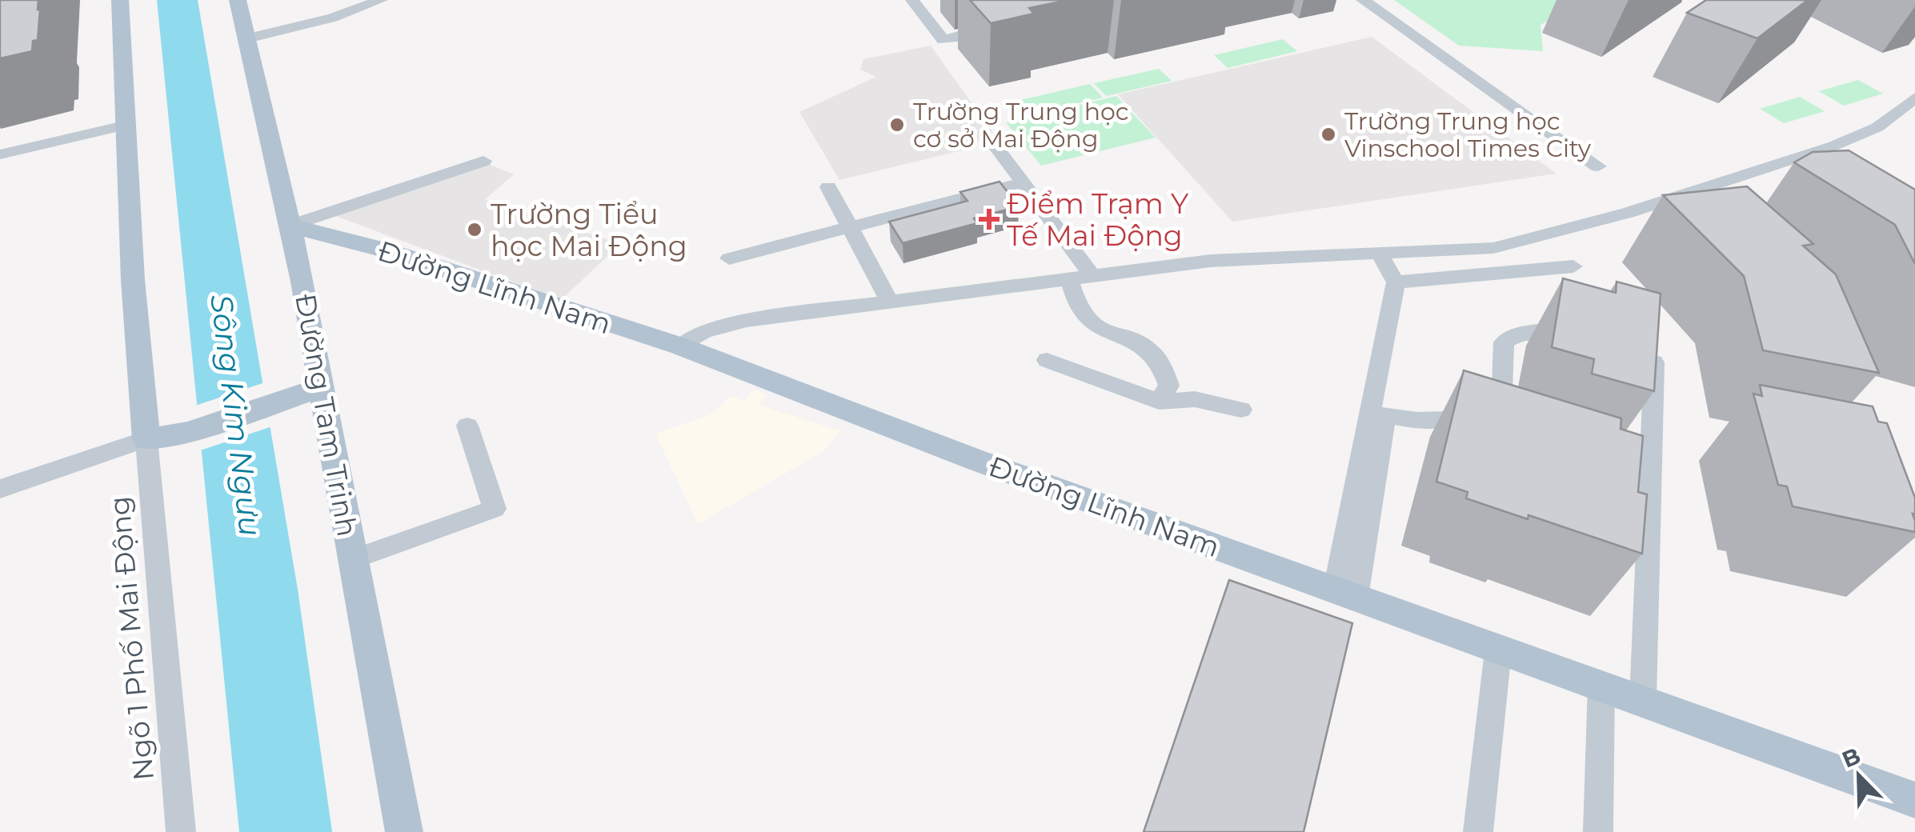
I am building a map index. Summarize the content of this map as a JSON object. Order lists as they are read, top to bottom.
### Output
{
  "streets": {
    "main road": ["Đường Lĩnh Nam", "Đường Tam Trinh"],
    "street": ["Ngõ 1 Phố Mai Động"]
  },
  "crossings": [
    ["Đường Lĩnh Nam", "Đường Tam Trinh"]
  ],
  "water": ["Sông Kim Ngưu"],
  "places": {
    "other": ["Trường Trung học cơ sở Mai Động", "Trường Trung học Vinschool Times City", "Trường Tiểu học Mai Động"],
    "health": ["Điểm Trạm Y Tế Mai Động"]
  },
  "north": "top left"
}
